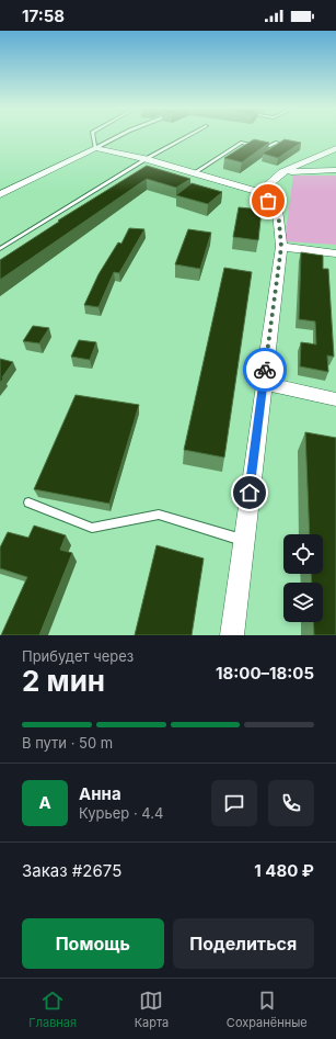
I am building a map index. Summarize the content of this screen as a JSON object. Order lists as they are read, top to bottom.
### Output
{
  "page": {
    "status": "17:58",
    "heading": ["2 мин", "Прибудет через", "18:00–18:05"],
    "panel": [
      "Анна",
      "Курьер · 4.4",
      "Заказ #2675",
      "1 480 ₽"
    ],
    "bar": "В пути · 50 m",
    "round": "А",
    "buttons": ["Помощь", "Поделиться"],
    "tabs": ["Главная", "Карта", "Сохранённые"]
  }
}
